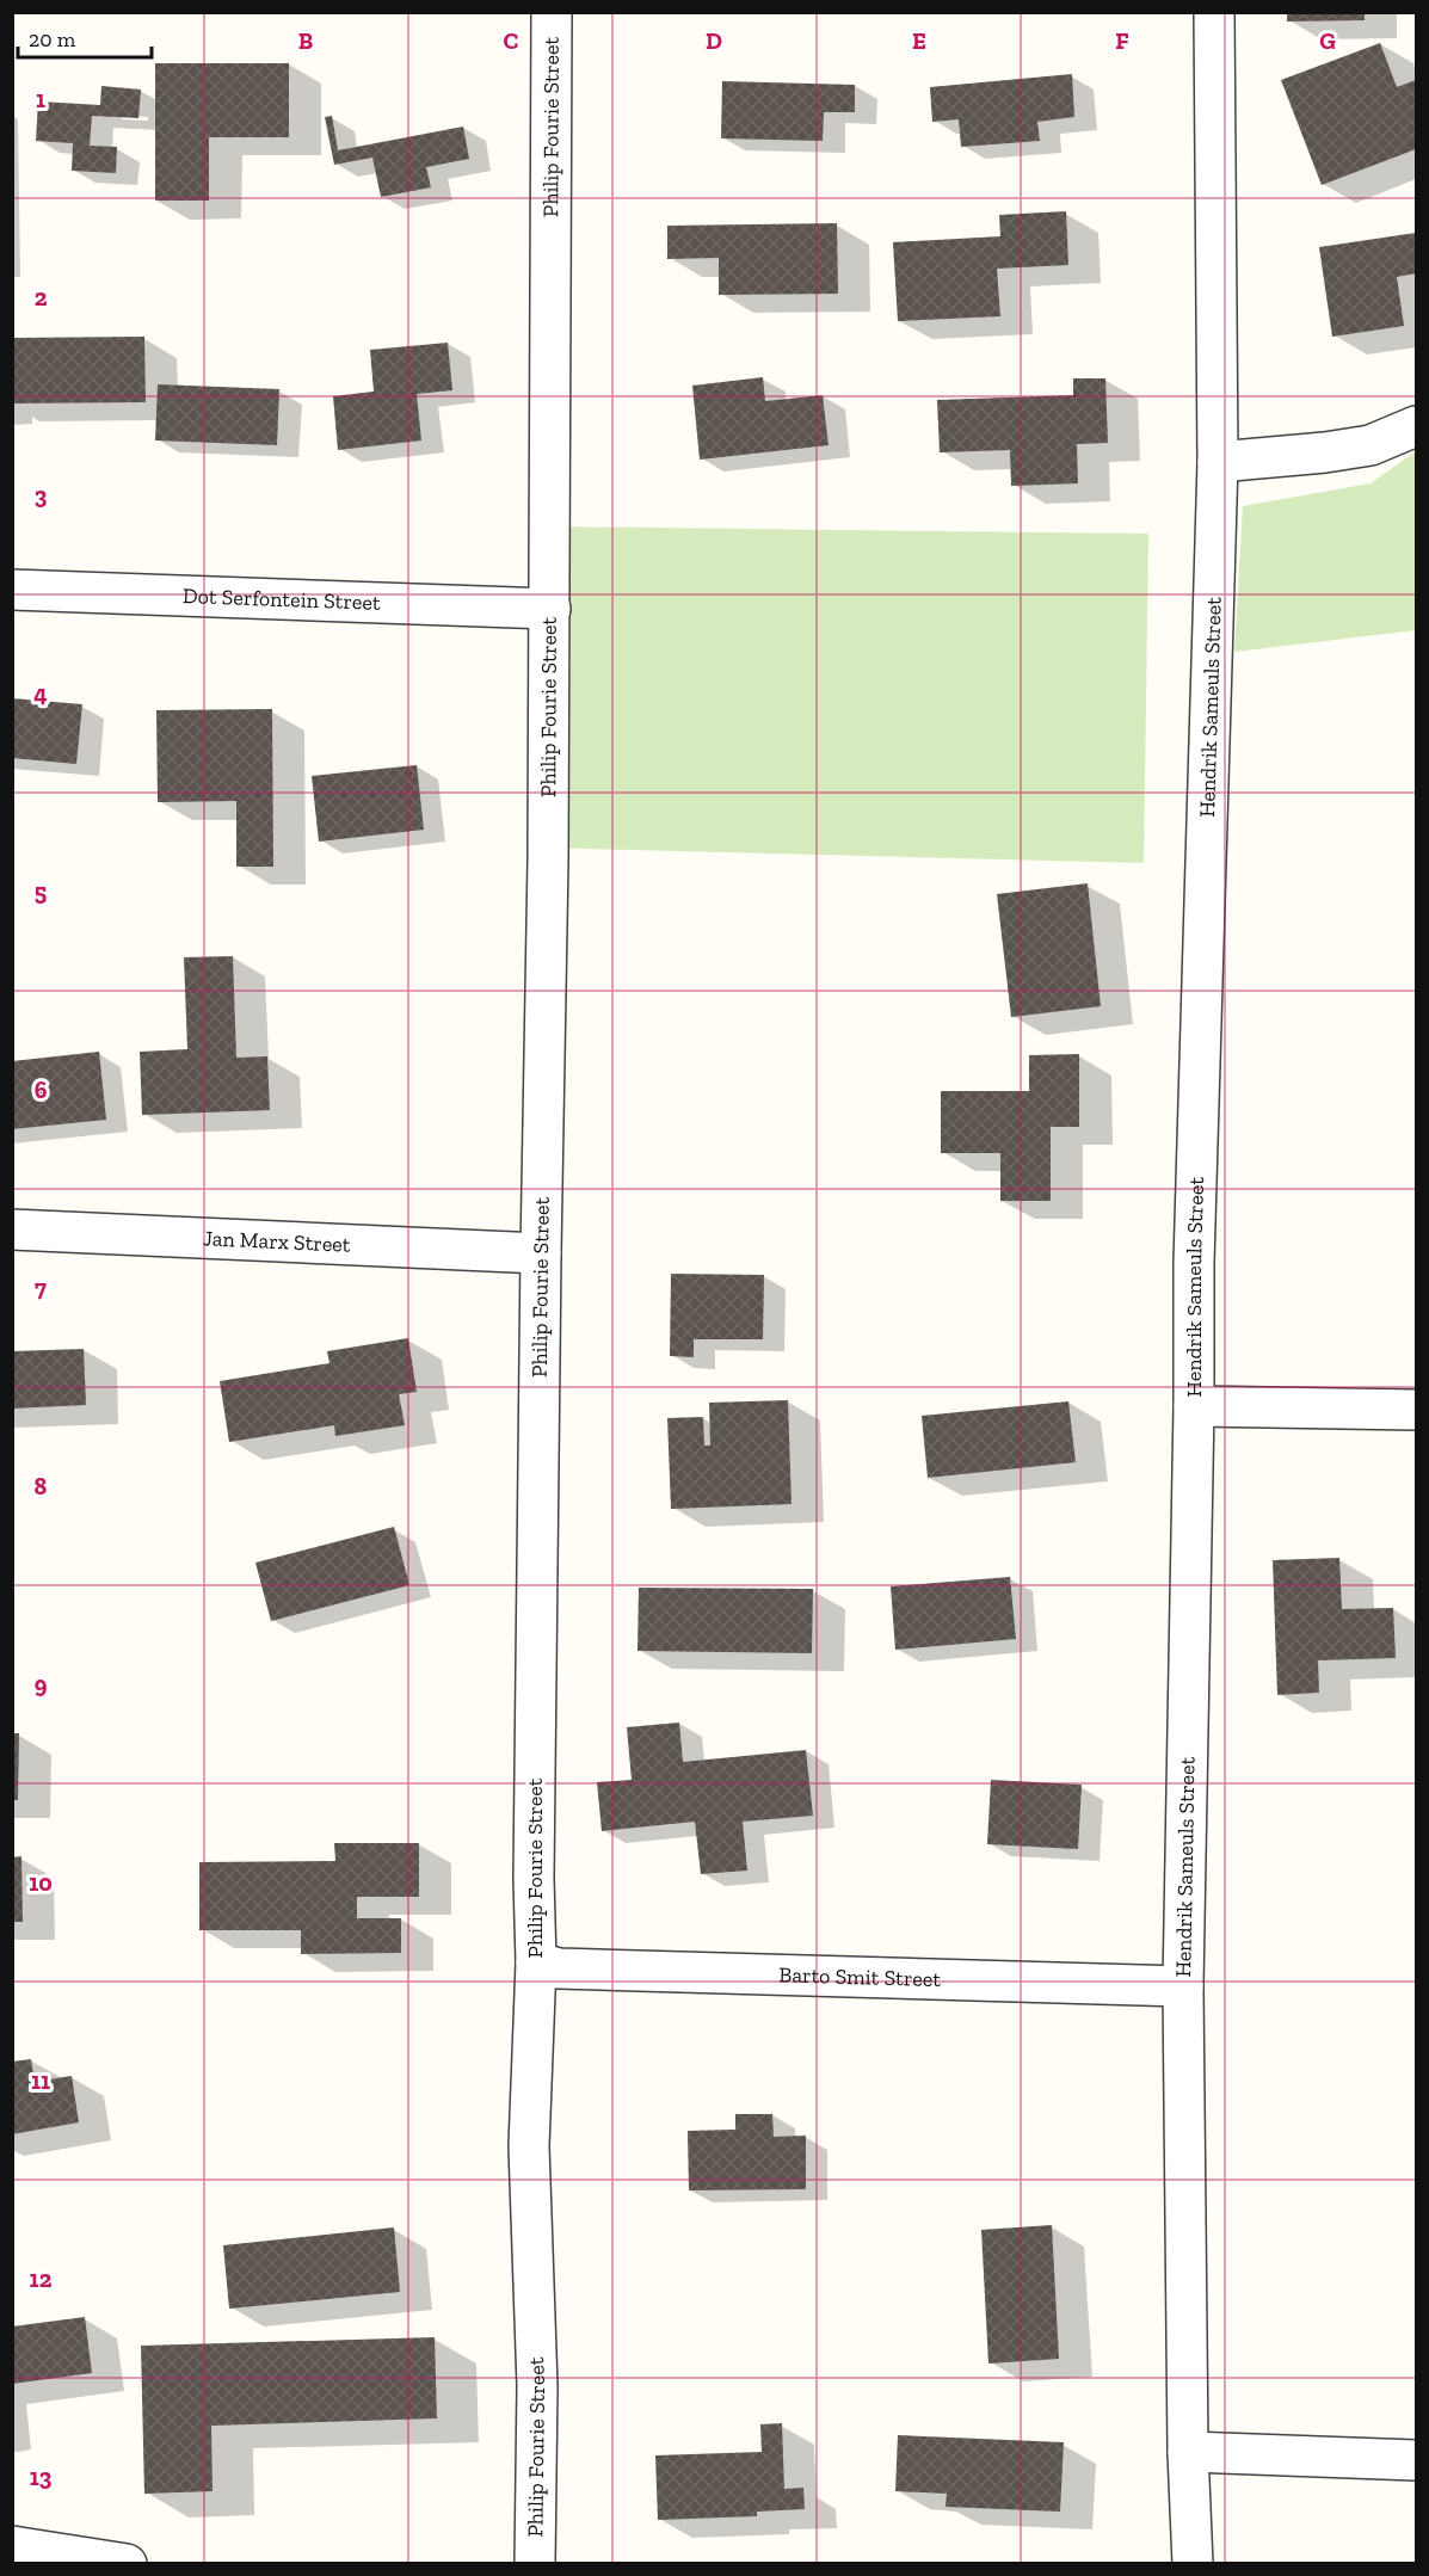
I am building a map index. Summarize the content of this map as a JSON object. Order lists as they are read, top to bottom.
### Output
{
  "streets": {
    "street": [
      "Philip Fourie Street",
      "Dot Serfontein Street",
      "Hendrik Sameuls Street",
      "Jan Marx Street",
      "Barto Smit Street"
    ]
  },
  "crossings": [
    ["Philip Fourie Street", "Dot Serfontein Street"],
    ["Philip Fourie Street", "Jan Marx Street"],
    ["Philip Fourie Street", "Barto Smit Street"],
    ["Hendrik Sameuls Street", "Barto Smit Street"]
  ],
  "scale_bar": "20 m",
  "grid": {
    "columns": [
      "B",
      "C",
      "D",
      "E",
      "F",
      "G"
    ],
    "rows": [
      "1",
      "2",
      "3",
      "4",
      "5",
      "6",
      "7",
      "8",
      "9",
      "10",
      "11",
      "12",
      "13"
    ]
  }
}
